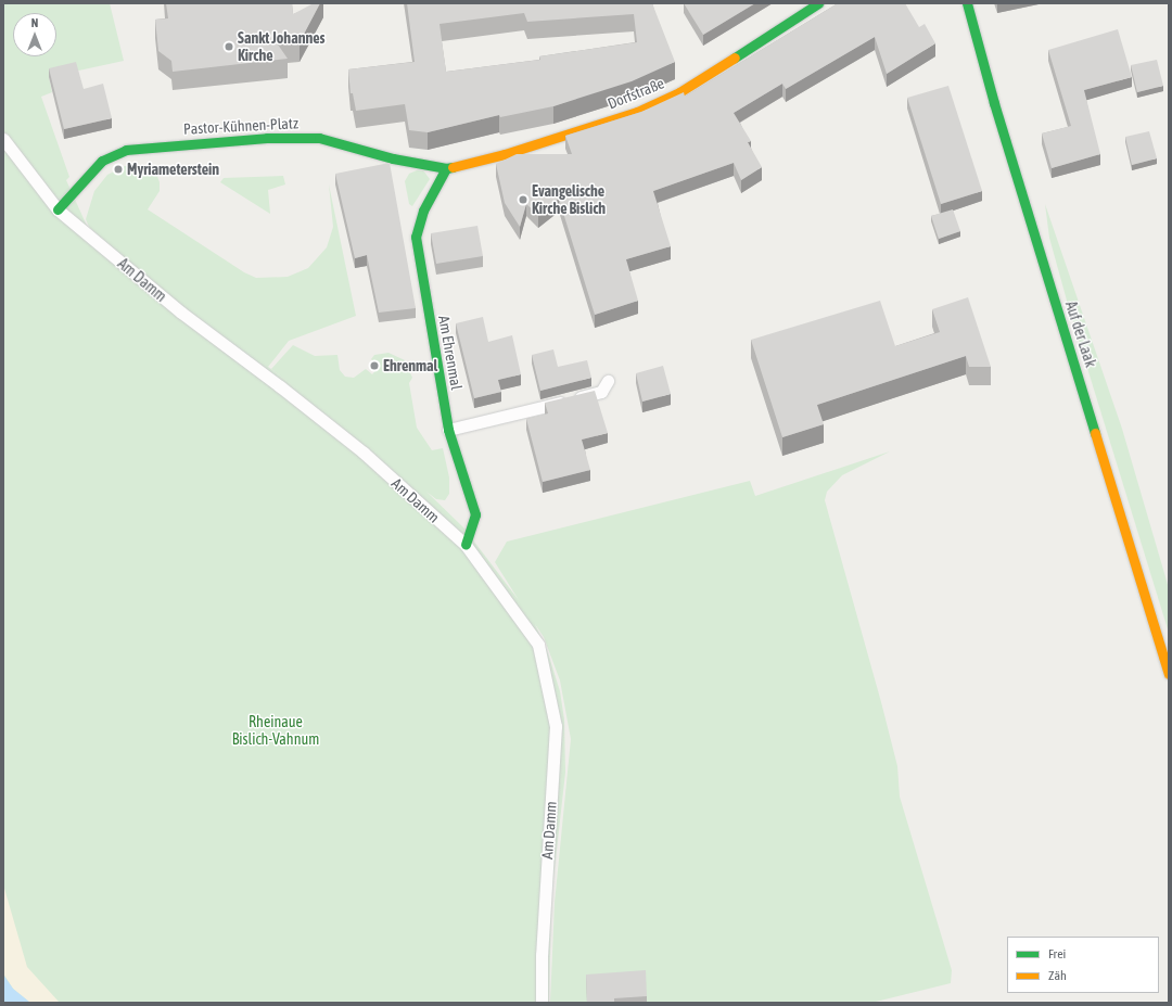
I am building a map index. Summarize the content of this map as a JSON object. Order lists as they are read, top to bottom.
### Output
{
  "streets": {
    "street": [
      "Dorfstraße",
      "Pastor-Kühnen-Platz",
      "Auf der Laak",
      "Am Ehrenmal"
    ],
    "lane": ["Am Damm"]
  },
  "crossings": [
    ["Dorfstraße", "Pastor-Kühnen-Platz"],
    ["Dorfstraße", "Am Ehrenmal"],
    ["Pastor-Kühnen-Platz", "Am Damm"],
    ["Pastor-Kühnen-Platz", "Am Ehrenmal"],
    ["Am Damm", "Am Ehrenmal"]
  ],
  "parks": ["Rheinaue Bislich-Vahnum"],
  "places": [
    "Sankt Johannes Kirche",
    "Myriameterstein",
    "Evangelische Kirche Bislich",
    "Ehrenmal"
  ],
  "legend": ["Frei", "Zäh"],
  "north": "top"
}
